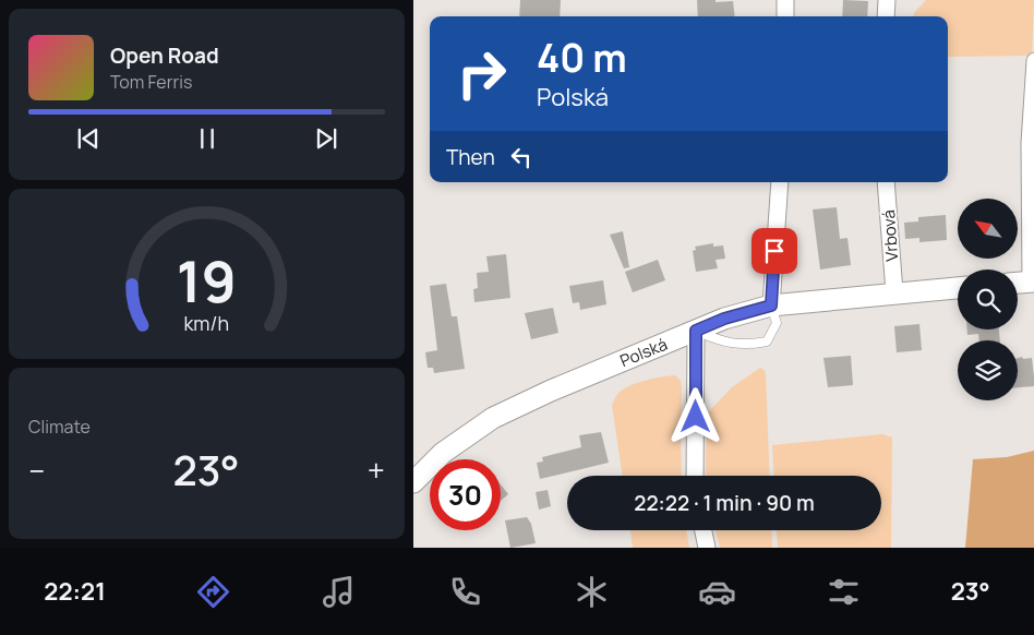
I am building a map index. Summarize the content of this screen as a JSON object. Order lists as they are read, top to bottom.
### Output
{
  "streets": {
    "street": ["Vrbová", "Polská"]
  },
  "crossings": [
    ["Vrbová", "Polská"]
  ],
  "north": "top left",
  "page": {
    "turn": ["40 m", "Polská"],
    "song": ["Open Road", "Tom Ferris"],
    "then": "Then",
    "tile": "Climate",
    "heat": ["−", "23°", "+"],
    "limit": "30",
    "trip": "22:22 · 1 min · 90 m",
    "tabs": ["22:21", "23°"],
    "gauge": ["19", "km/h"]
  }
}
